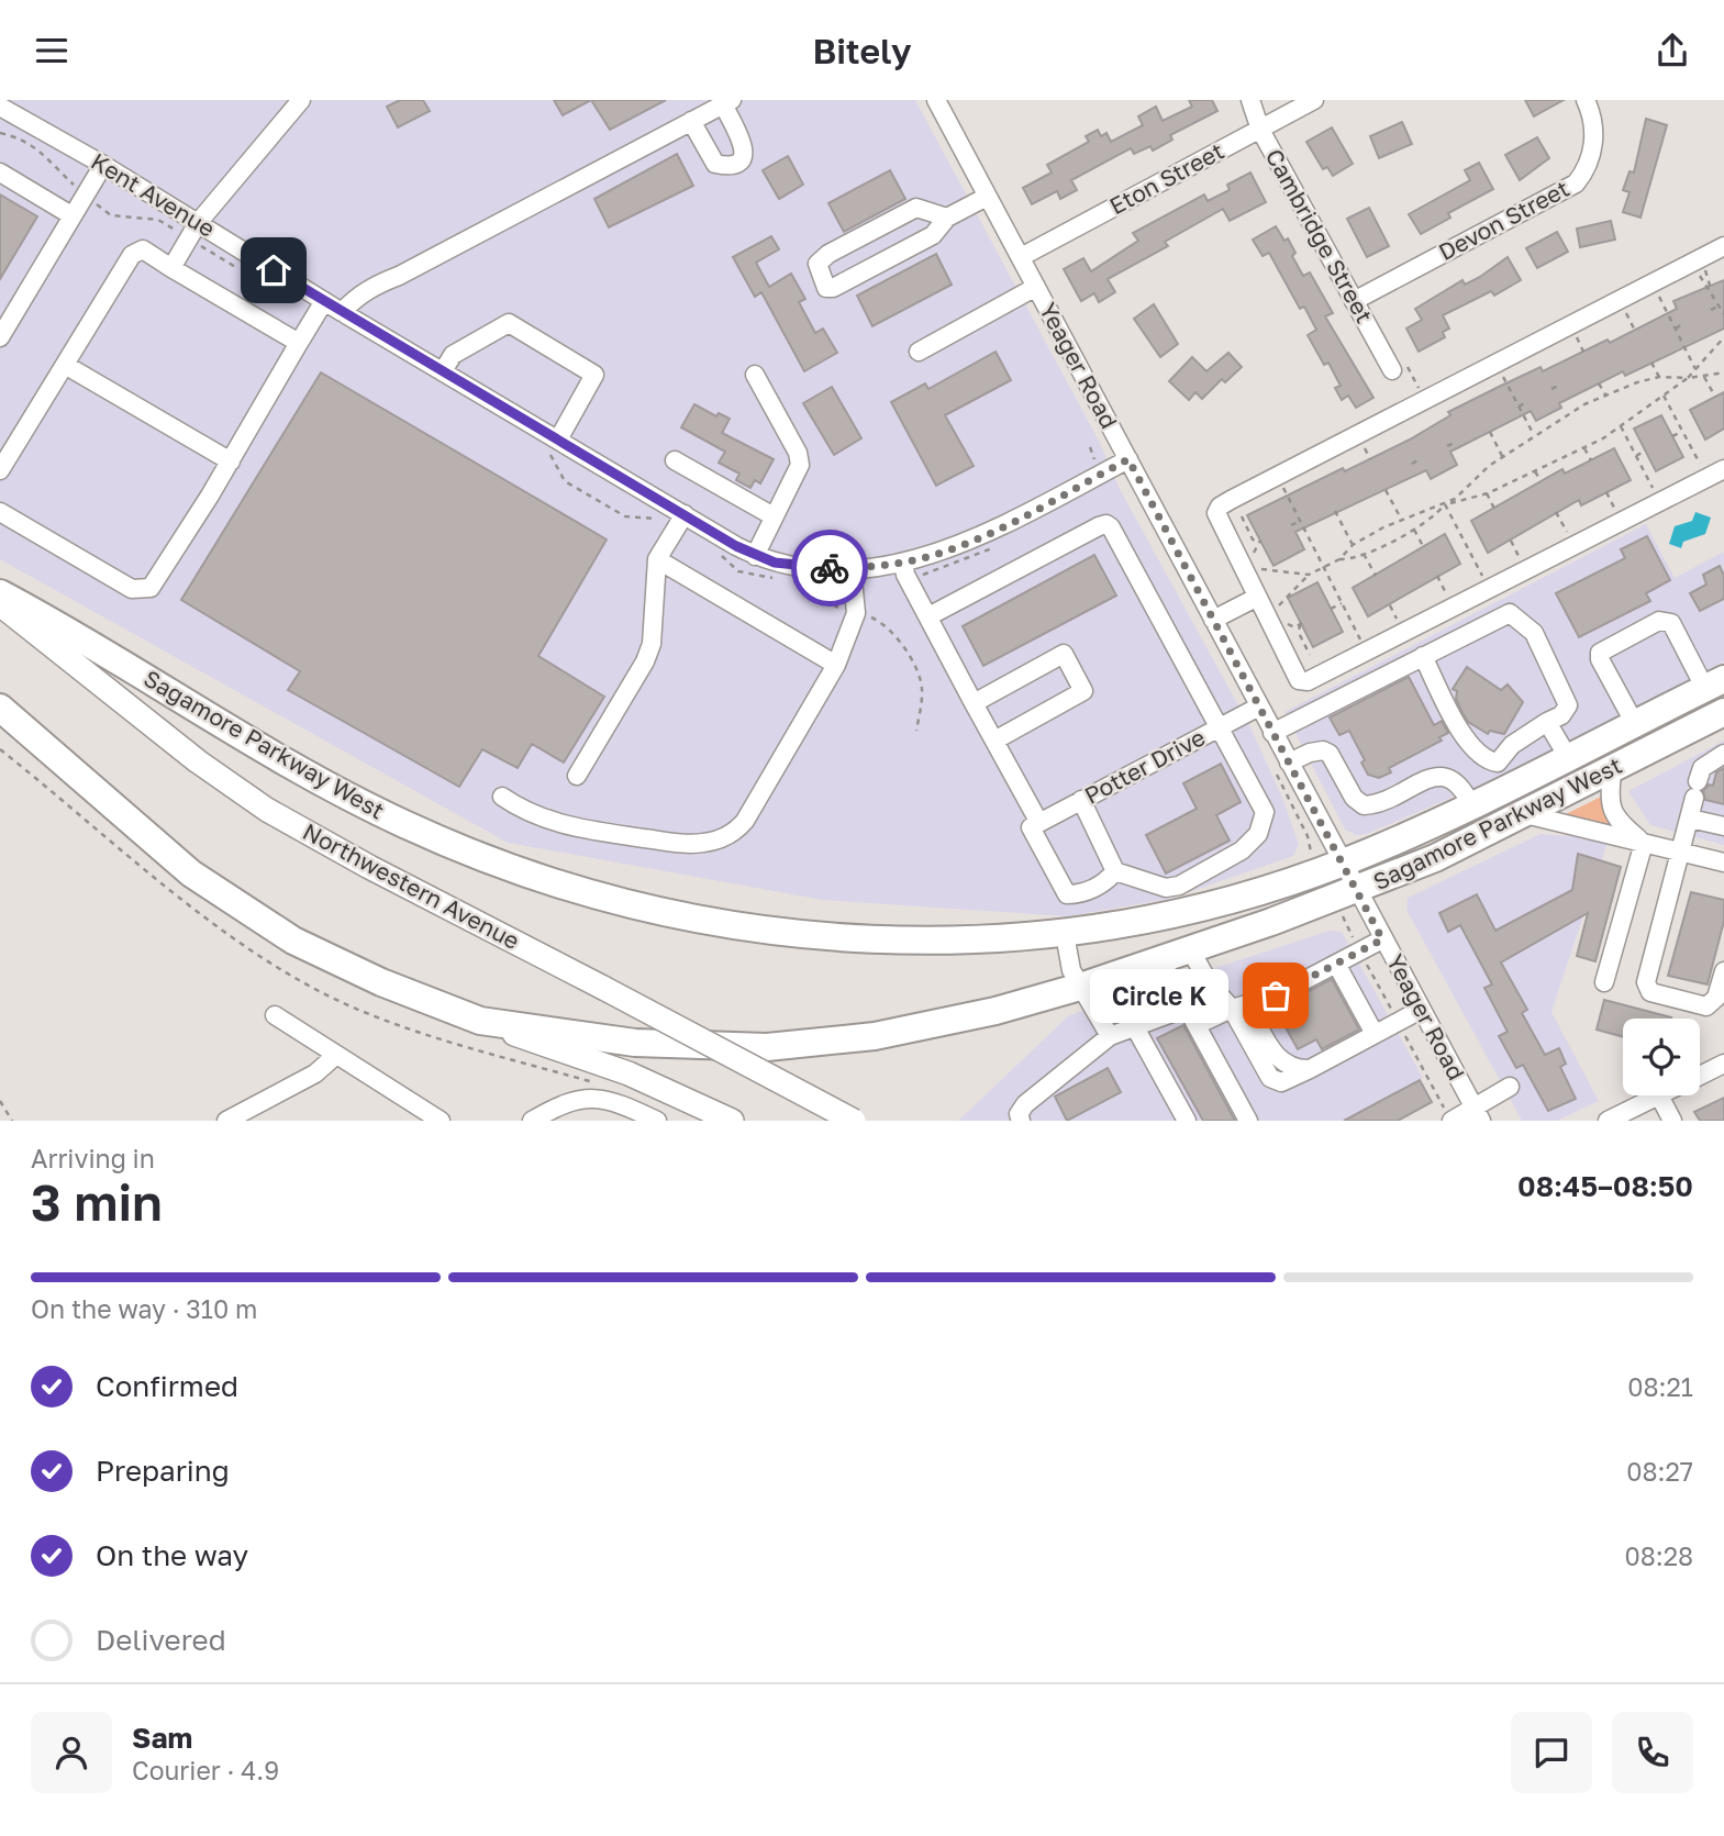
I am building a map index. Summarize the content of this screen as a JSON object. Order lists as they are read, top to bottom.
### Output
{
  "streets": {
    "highway": ["Sagamore Parkway West"],
    "main road": ["Northwestern Avenue"],
    "street": [
      "Eton Street",
      "Kent Avenue",
      "Devon Street",
      "Cambridge Street",
      "Yeager Road",
      "Potter Drive"
    ]
  },
  "crossings": [
    ["Eton Street", "Cambridge Street"],
    ["Eton Street", "Yeager Road"],
    ["Kent Avenue", "Yeager Road"],
    ["Devon Street", "Cambridge Street"],
    ["Yeager Road", "Sagamore Parkway West"],
    ["Yeager Road", "Potter Drive"]
  ],
  "places": ["Circle K"],
  "page": {
    "header": "Bitely",
    "bubble": "Circle K",
    "heading": ["3 min", "Arriving in", "08:45–08:50"],
    "panel": ["Sam", "Courier · 4.9"],
    "bar": "On the way · 310 m",
    "list": [
      ["Confirmed", "08:21"],
      ["Preparing", "08:27"],
      ["On the way", "08:28"],
      "Delivered"
    ]
  }
}
